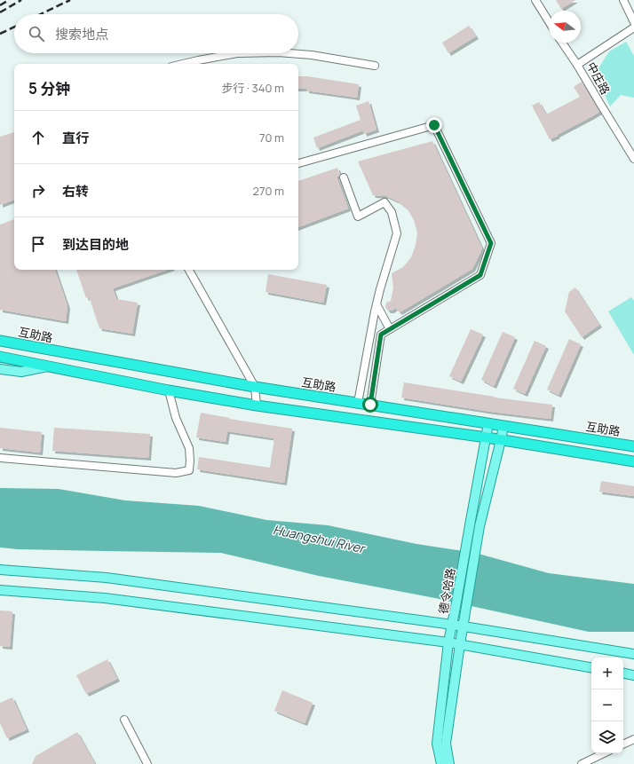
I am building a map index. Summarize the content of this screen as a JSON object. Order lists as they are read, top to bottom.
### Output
{
  "streets": {
    "highway": ["互助路"],
    "main road": ["德令哈路"],
    "street": ["中庄路"]
  },
  "crossings": [
    ["互助路", "德令哈路"]
  ],
  "water": ["Huangshui River"],
  "north": "left",
  "page": {
    "search": "搜索地点",
    "heading": ["5 分钟", "步行 · 340 m"],
    "list": [
      ["直行", "70 m"],
      ["右转", "270 m"],
      "到达目的地"
    ],
    "map_buttons": ["+", "−"]
  }
}
